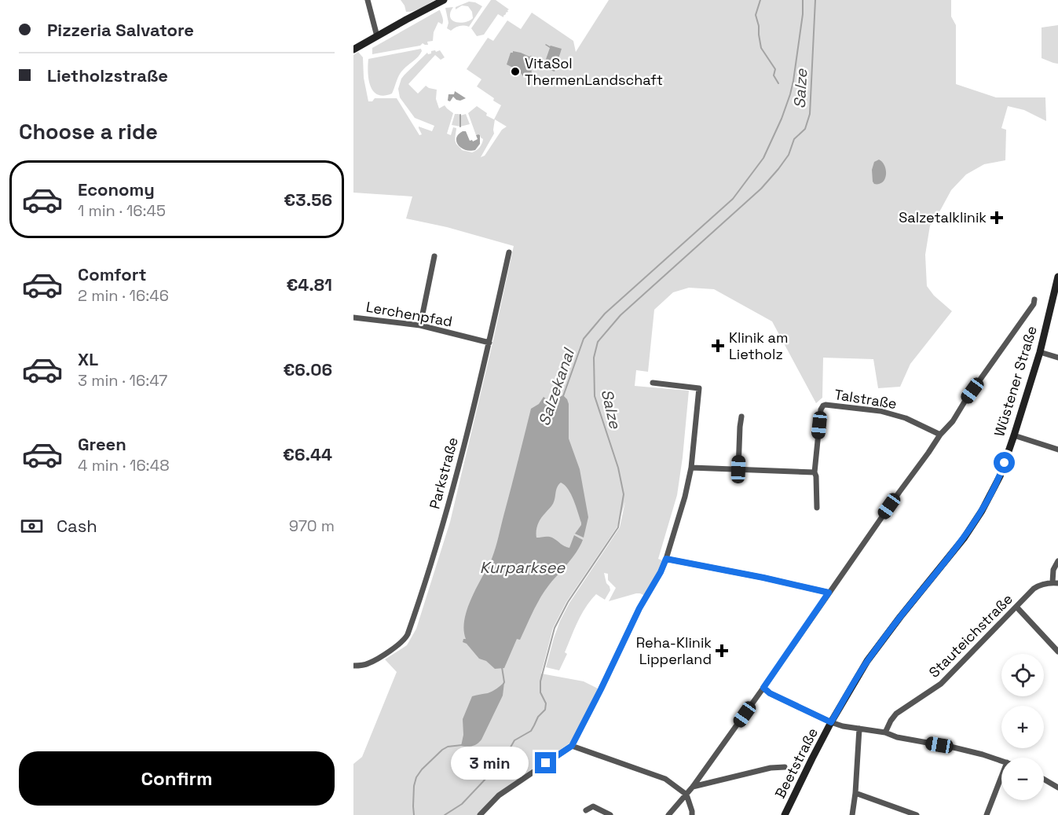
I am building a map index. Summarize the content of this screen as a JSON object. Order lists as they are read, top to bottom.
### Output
{
  "streets": {
    "main road": ["Wüstener Straße", "Beetstraße"],
    "street": [
      "Lerchenpfad",
      "Talstraße",
      "Parkstraße",
      "Stauteichstraße"
    ]
  },
  "crossings": [
    ["Lerchenpfad", "Parkstraße"],
    ["Wüstener Straße", "Beetstraße"]
  ],
  "water": ["Salze", "Salzekanal", "Kurparksee"],
  "places": {
    "other": ["VitaSol ThermenLandschaft"],
    "health": ["Salzetalklinik", "Klinik am Lietholz", "Reha-Klinik Lipperland"]
  },
  "page": {
    "banner": ["Pizzeria Salvatore", "Lietholzstraße"],
    "heading": "Choose a ride",
    "list": [
      {
        "name": "Economy",
        "note": "1 min · 16:45",
        "value": "€3.56"
      },
      {
        "name": "Comfort",
        "note": "2 min · 16:46",
        "value": "€4.81"
      },
      {
        "name": "XL",
        "note": "3 min · 16:47",
        "value": "€6.06"
      },
      {
        "name": "Green",
        "note": "4 min · 16:48",
        "value": "€6.44"
      }
    ],
    "pay": ["Cash", "970 m"],
    "map_buttons": ["+", "−"],
    "buttons": "Confirm",
    "bubble": "3 min"
  }
}
